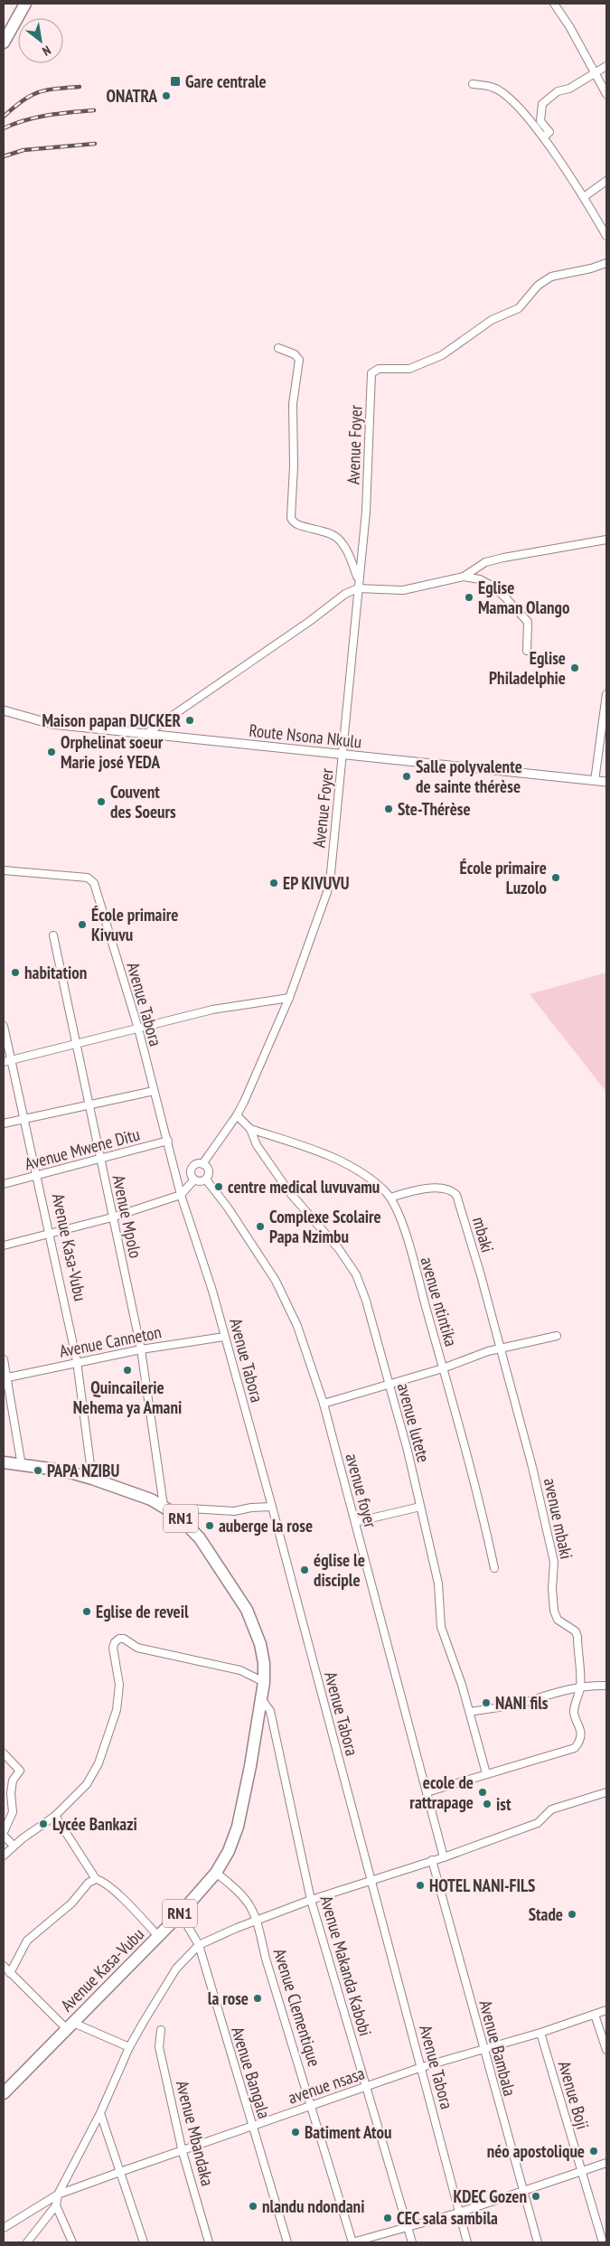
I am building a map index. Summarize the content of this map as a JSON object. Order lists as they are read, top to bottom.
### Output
{
  "streets": {
    "highway": ["Avenue Kasa-Vubu", "RN1"],
    "street": [
      "Avenue Foyer",
      "Route Nsona Nkulu",
      "Avenue Tabora",
      "Avenue Mwene Ditu",
      "Avenue Mpolo",
      "mbaki",
      "avenue ntintika",
      "Avenue Canneton",
      "avenue lutete",
      "avenue foyer",
      "avenue mbaki",
      "Avenue Makanda Kabobi",
      "Avenue Clementique",
      "Avenue Bambala",
      "Avenue Bangala",
      "avenue nsasa",
      "Avenue Boji",
      "Avenue Mbandaka"
    ]
  },
  "crossings": [
    ["Avenue Foyer", "Route Nsona Nkulu"],
    ["Avenue Foyer", "avenue lutete"],
    ["Avenue Foyer", "avenue foyer"],
    ["Avenue Tabora", "Avenue Mwene Ditu"],
    ["Avenue Tabora", "Avenue Canneton"],
    ["Avenue Tabora", "avenue nsasa"],
    ["Avenue Mwene Ditu", "Avenue Mpolo"],
    ["Avenue Mwene Ditu", "Avenue Kasa-Vubu"],
    ["Avenue Mpolo", "Avenue Canneton"],
    ["Avenue Mpolo", "RN1"],
    ["mbaki", "avenue ntintika"],
    ["mbaki", "avenue mbaki"],
    ["Avenue Kasa-Vubu", "Avenue Canneton"],
    ["Avenue Kasa-Vubu", "RN1"],
    ["Avenue Kasa-Vubu", "Avenue Makanda Kabobi"],
    ["Avenue Kasa-Vubu", "Avenue Clementique"],
    ["Avenue Kasa-Vubu", "Avenue Bangala"],
    ["avenue ntintika", "avenue lutete"],
    ["avenue lutete", "avenue mbaki"],
    ["Avenue Makanda Kabobi", "avenue nsasa"],
    ["Avenue Clementique", "avenue nsasa"],
    ["Avenue Bambala", "avenue nsasa"],
    ["Avenue Bangala", "avenue nsasa"],
    ["avenue nsasa", "Avenue Boji"],
    ["avenue nsasa", "Avenue Mbandaka"]
  ],
  "places": {
    "transit": ["Gare centrale"],
    "other": [
      "ONATRA",
      "Eglise Maman Olango",
      "Eglise Philadelphie",
      "Maison papan DUCKER",
      "Orphelinat soeur Marie josé YEDA",
      "Salle polyvalente de sainte thérèse",
      "Couvent des Soeurs",
      "Ste-Thérèse",
      "École primaire Luzolo",
      "EP KIVUVU",
      "École primaire Kivuvu",
      "habitation",
      "centre medical luvuvamu",
      "Complexe Scolaire Papa Nzimbu",
      "Quincailerie Nehema ya Amani",
      "PAPA NZIBU",
      "auberge la rose",
      "église le disciple",
      "Eglise de reveil",
      "NANI fils",
      "ecole de rattrapage",
      "ist",
      "Lycée Bankazi",
      "HOTEL NANI-FILS",
      "Stade",
      "la rose",
      "Batiment Atou",
      "néo apostolique",
      "KDEC Gozen",
      "nlandu ndondani",
      "CEC sala sambila"
    ]
  },
  "north": "bottom right"
}
